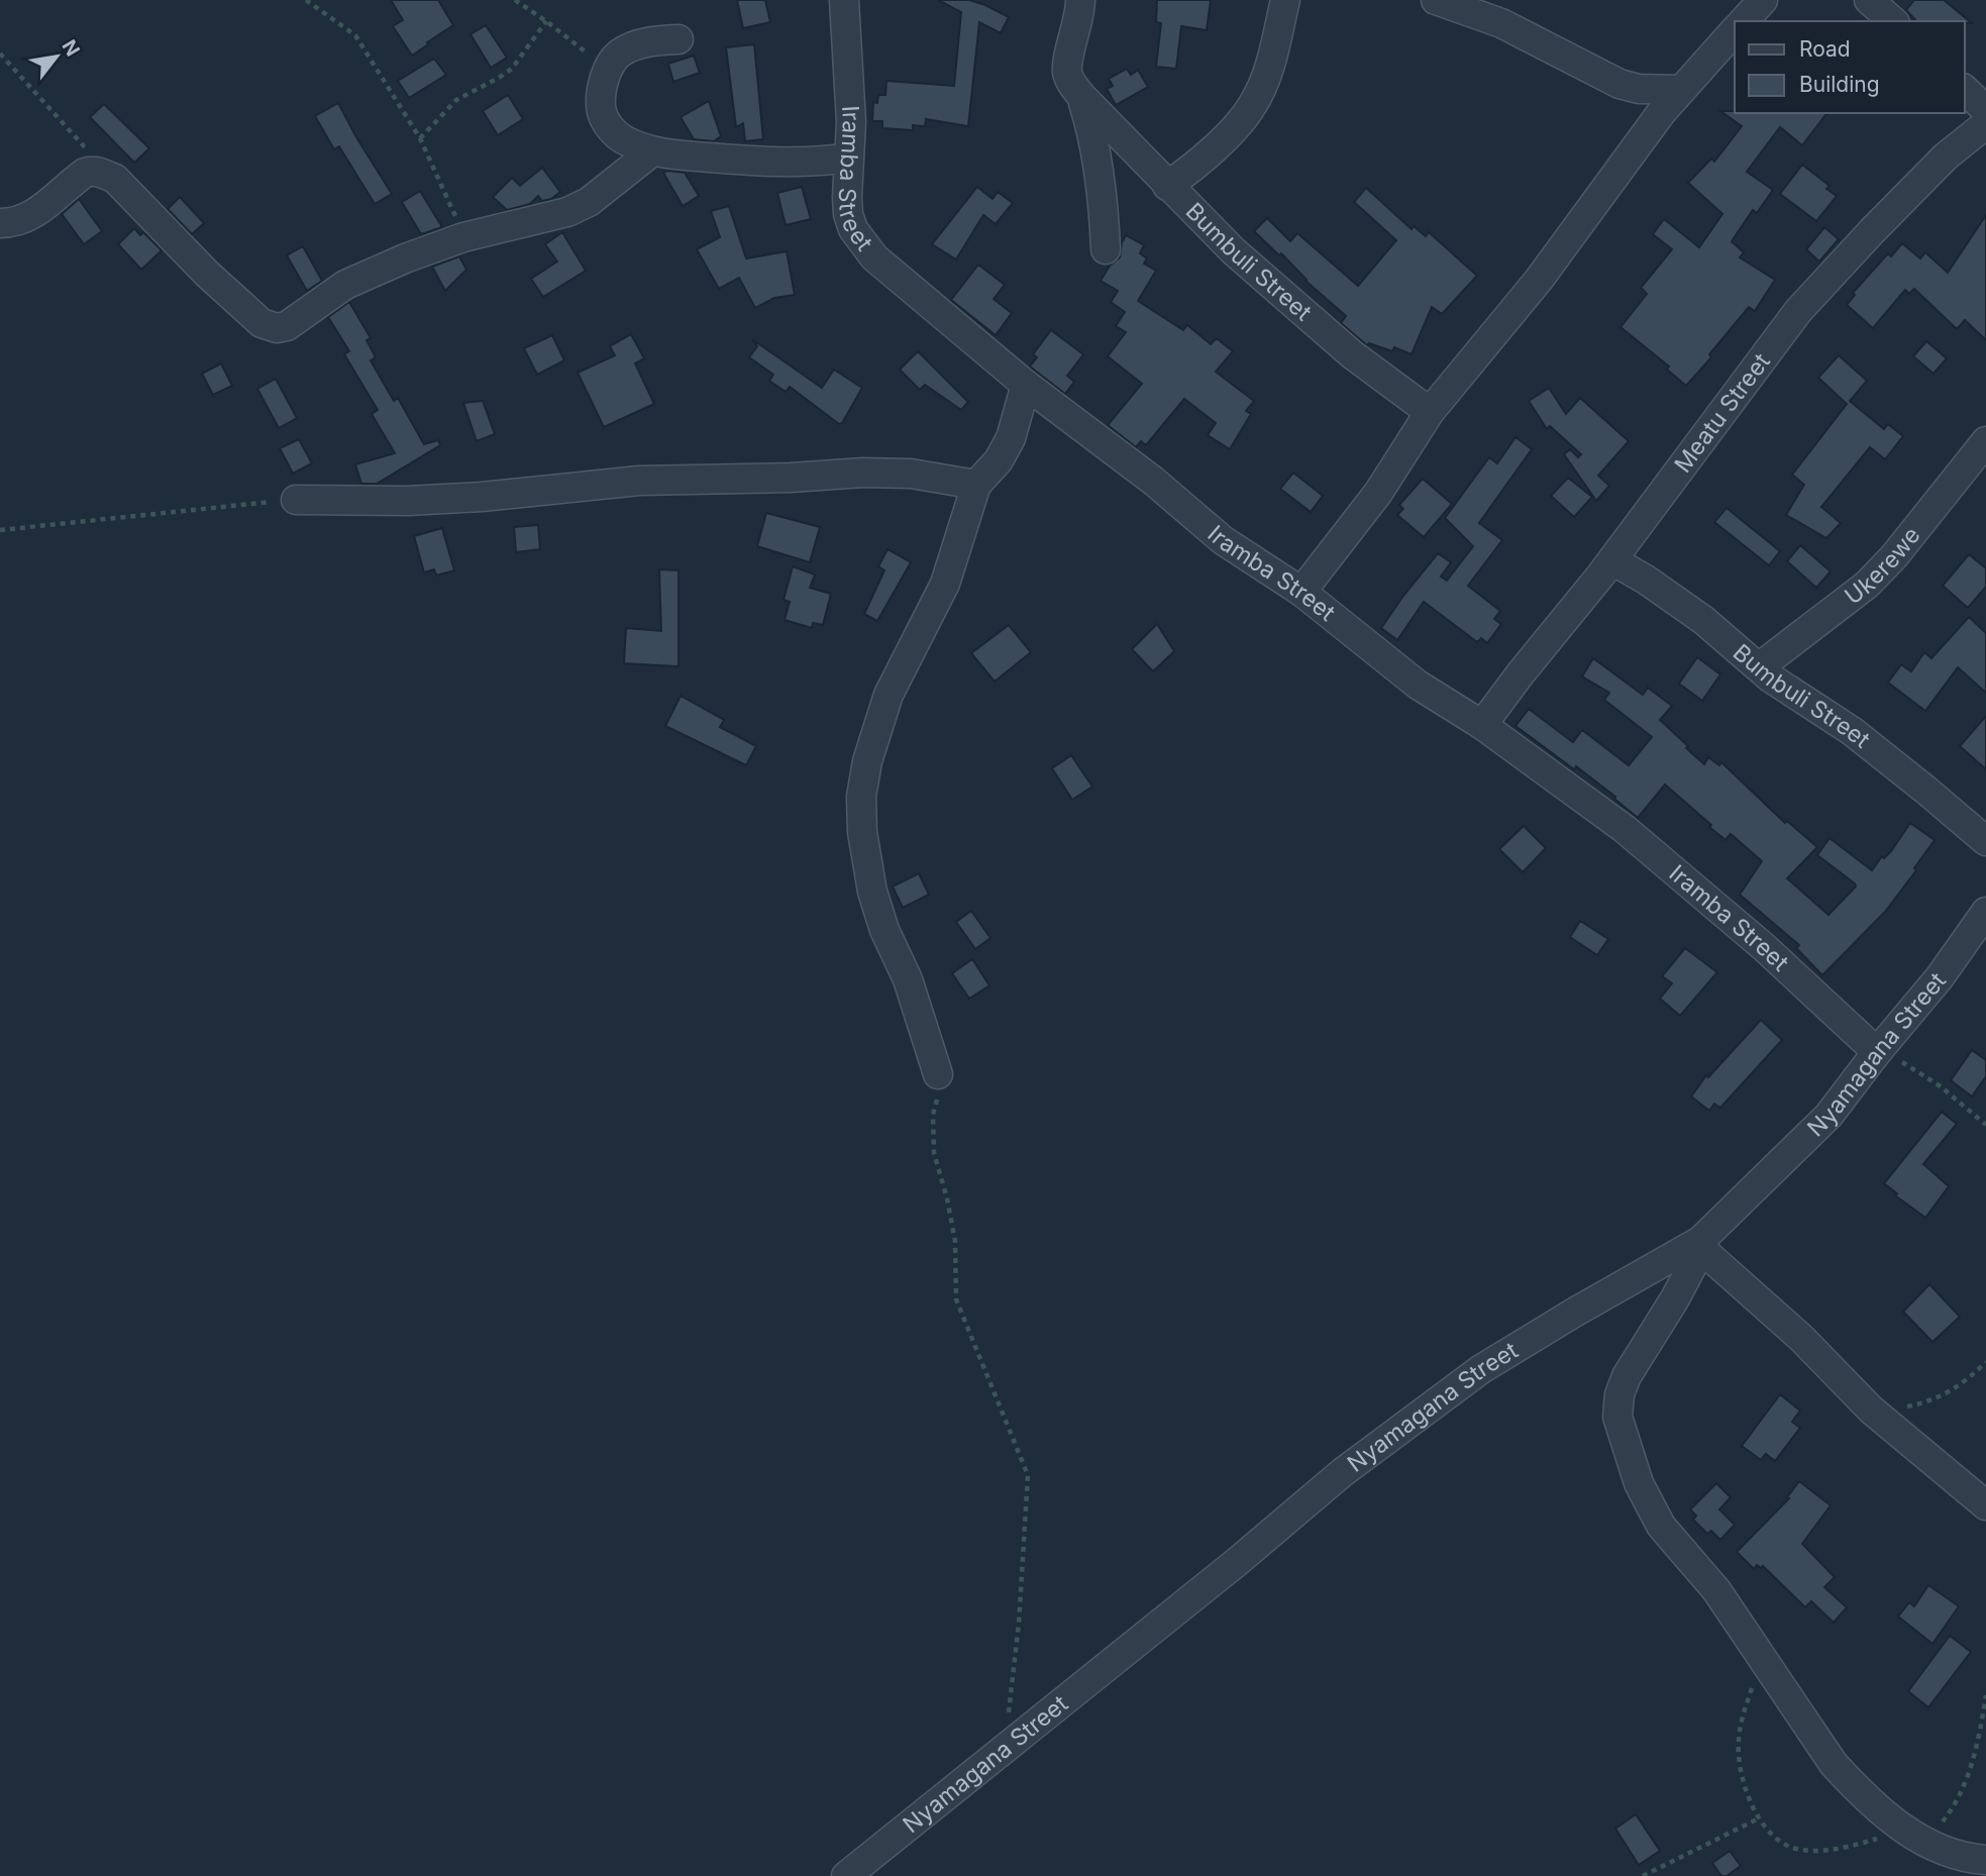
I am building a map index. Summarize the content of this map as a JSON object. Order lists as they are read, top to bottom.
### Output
{
  "streets": {
    "street": [
      "Iramba Street",
      "Bumbuli Street",
      "Meatu Street",
      "Ukerewe",
      "Nyamagana Street"
    ]
  },
  "crossings": [
    ["Iramba Street", "Meatu Street"],
    ["Iramba Street", "Nyamagana Street"],
    ["Bumbuli Street", "Meatu Street"],
    ["Bumbuli Street", "Ukerewe"]
  ],
  "legend": ["Road", "Building"],
  "north": "top right"
}
